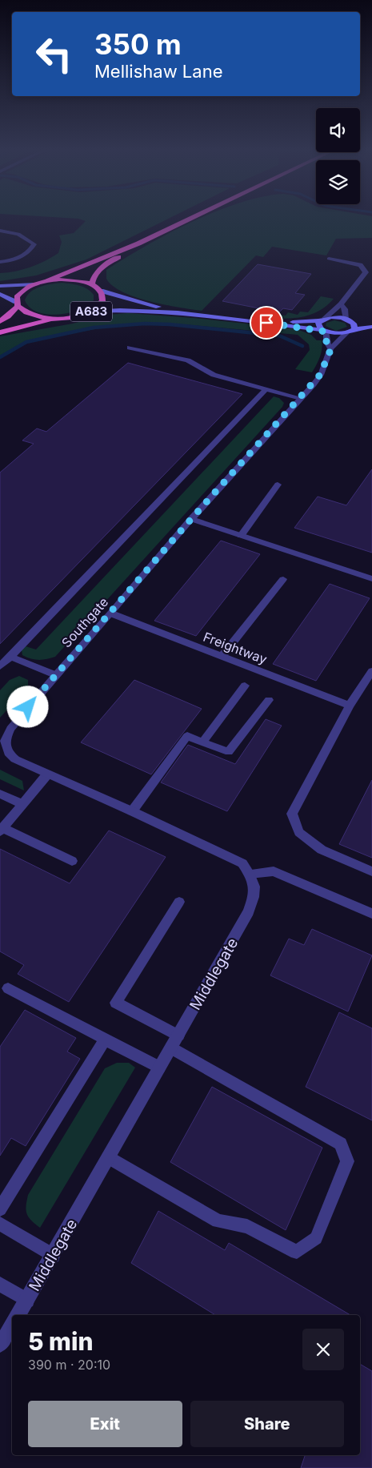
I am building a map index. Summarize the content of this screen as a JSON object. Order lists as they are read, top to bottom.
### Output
{
  "streets": {
    "highway": ["A683"],
    "street": ["Southgate", "Freightway", "Middlegate"]
  },
  "crossings": [
    ["Southgate", "Freightway"],
    ["Southgate", "Middlegate"]
  ],
  "page": {
    "turn": ["350 m", "Mellishaw Lane"],
    "heading": ["5 min", "390 m · 20:10"],
    "buttons": ["Exit", "Share"]
  }
}
